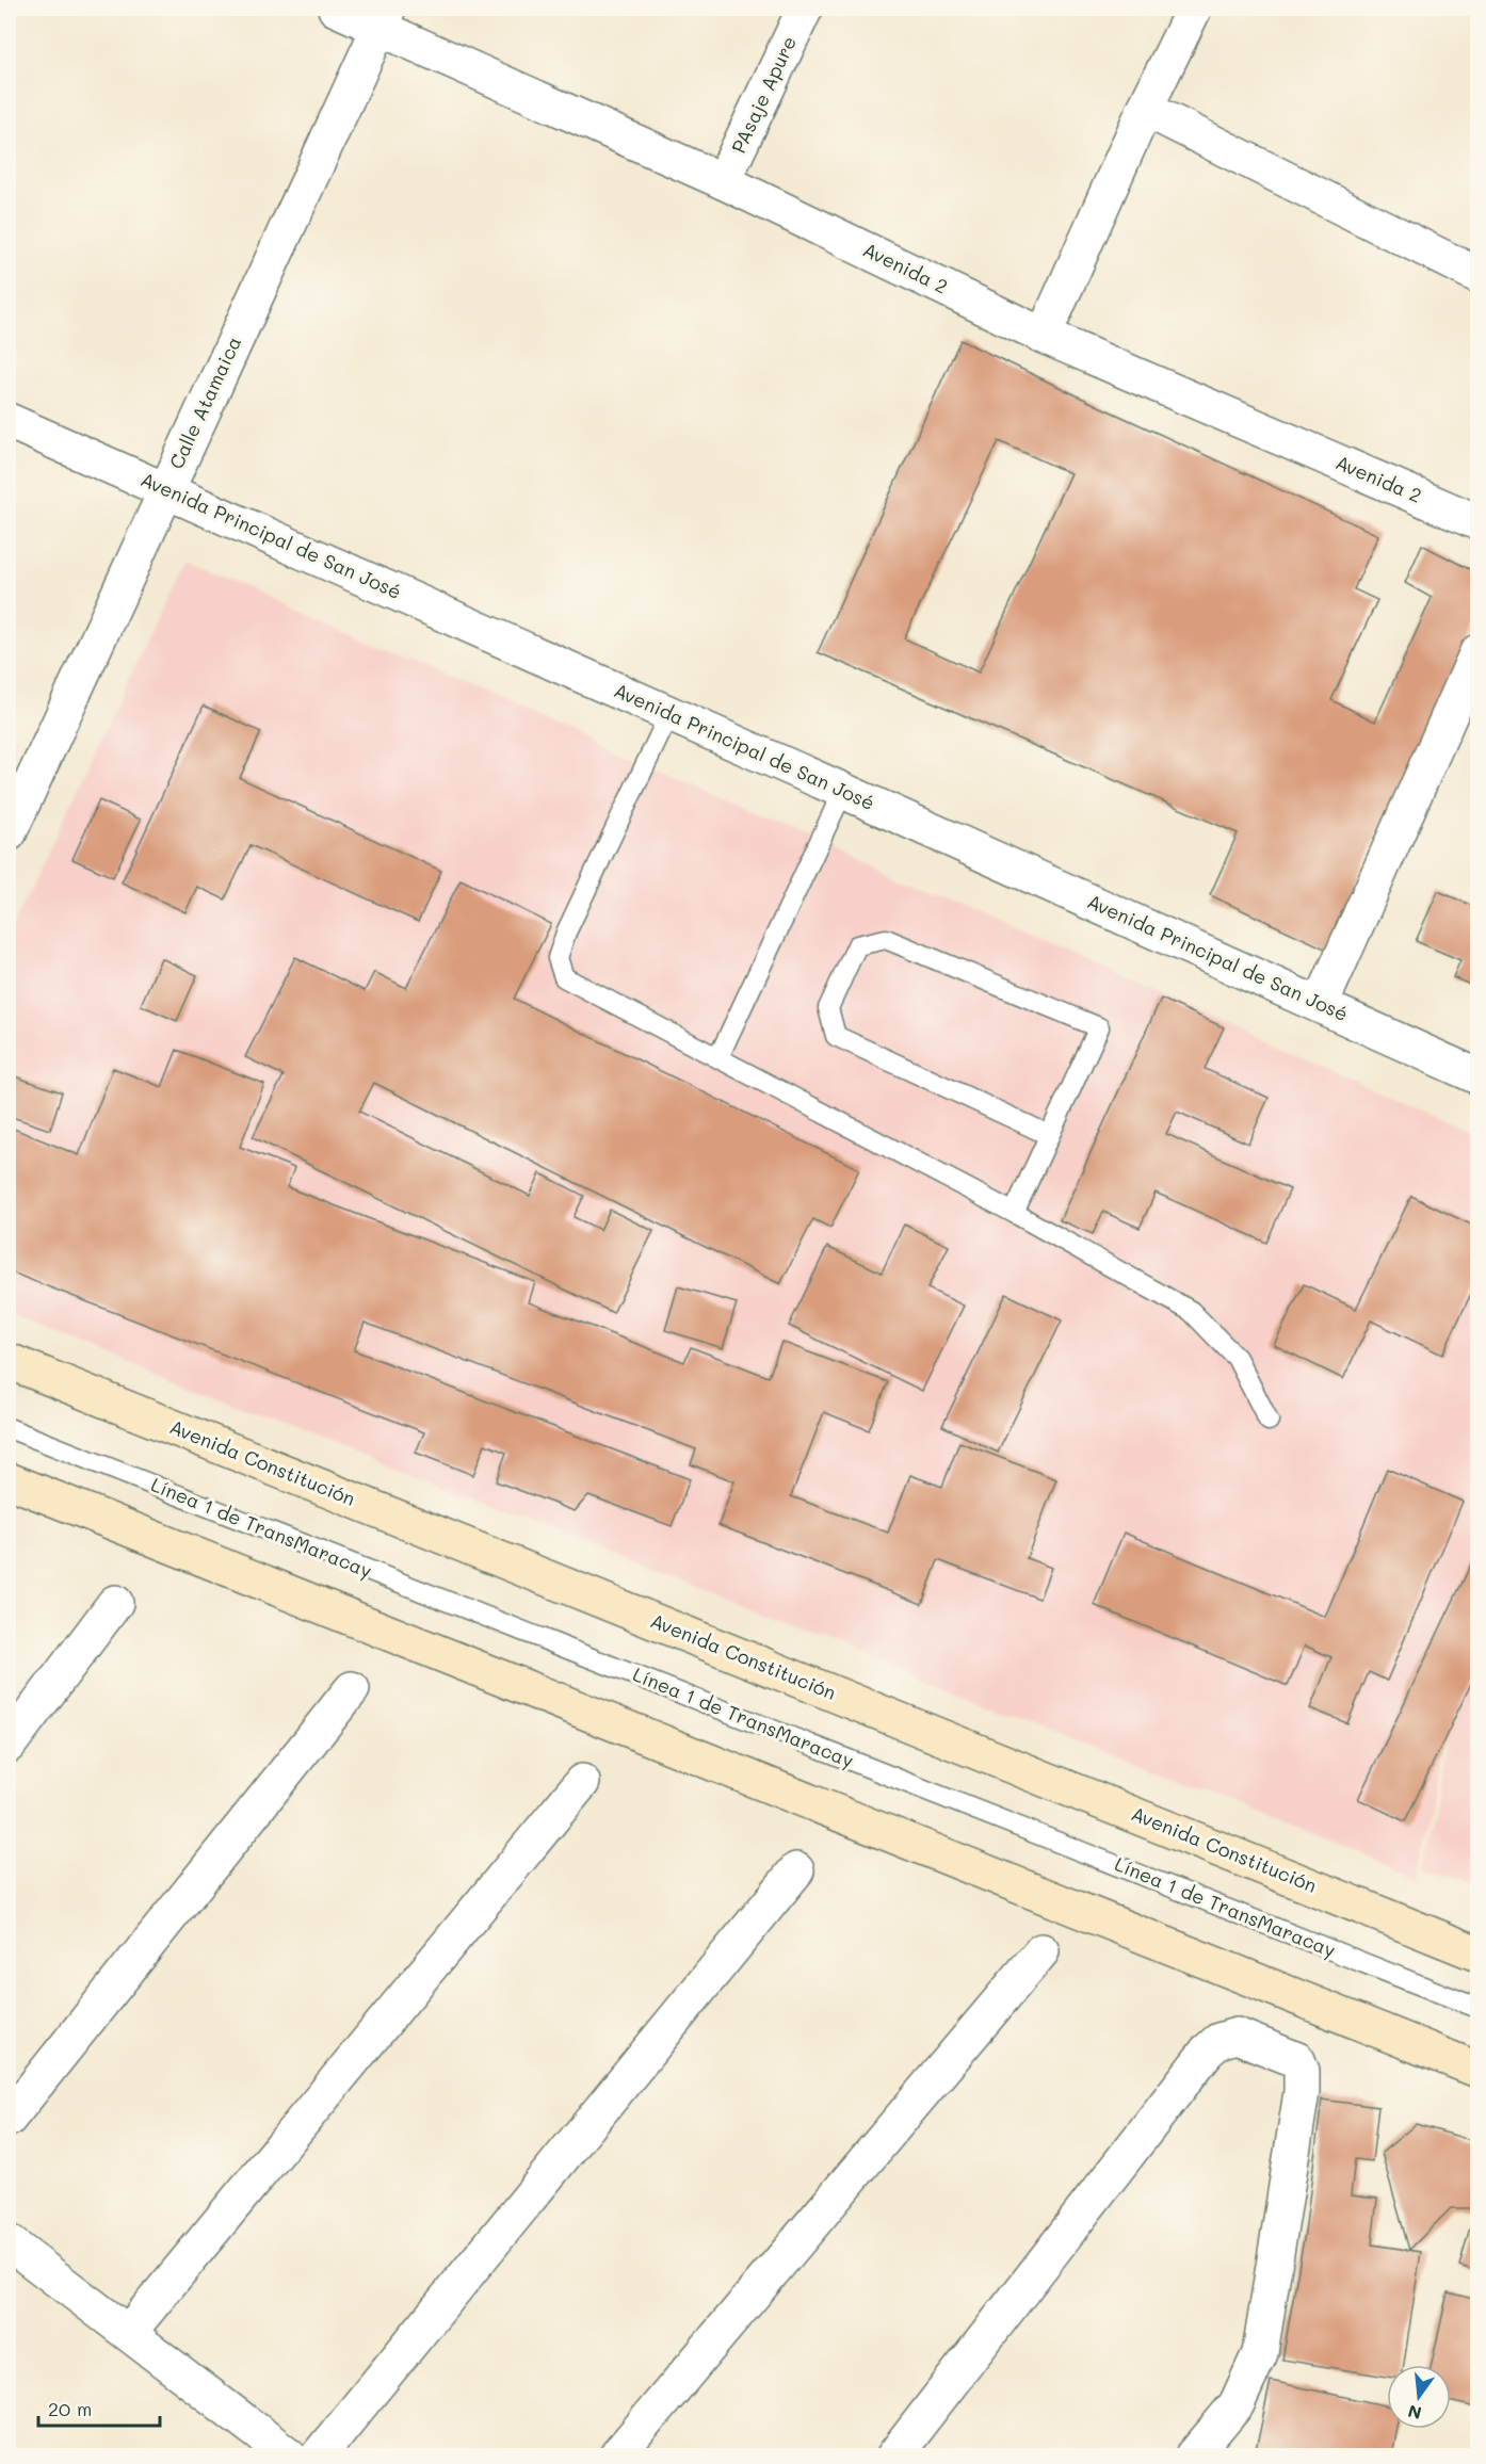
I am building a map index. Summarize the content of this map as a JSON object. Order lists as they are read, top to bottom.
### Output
{
  "streets": {
    "street": [
      "PAsaje Apure",
      "Avenida 2",
      "Calle Atamaica",
      "Avenida Principal de San José",
      "Avenida Constitución"
    ],
    "lane": ["Línea 1 de TransMaracay"]
  },
  "crossings": [
    ["PAsaje Apure", "Avenida 2"],
    ["Avenida 2", "Calle Atamaica"],
    ["Calle Atamaica", "Avenida Principal de San José"]
  ],
  "scale_bar": "20 m",
  "north": "bottom"
}
